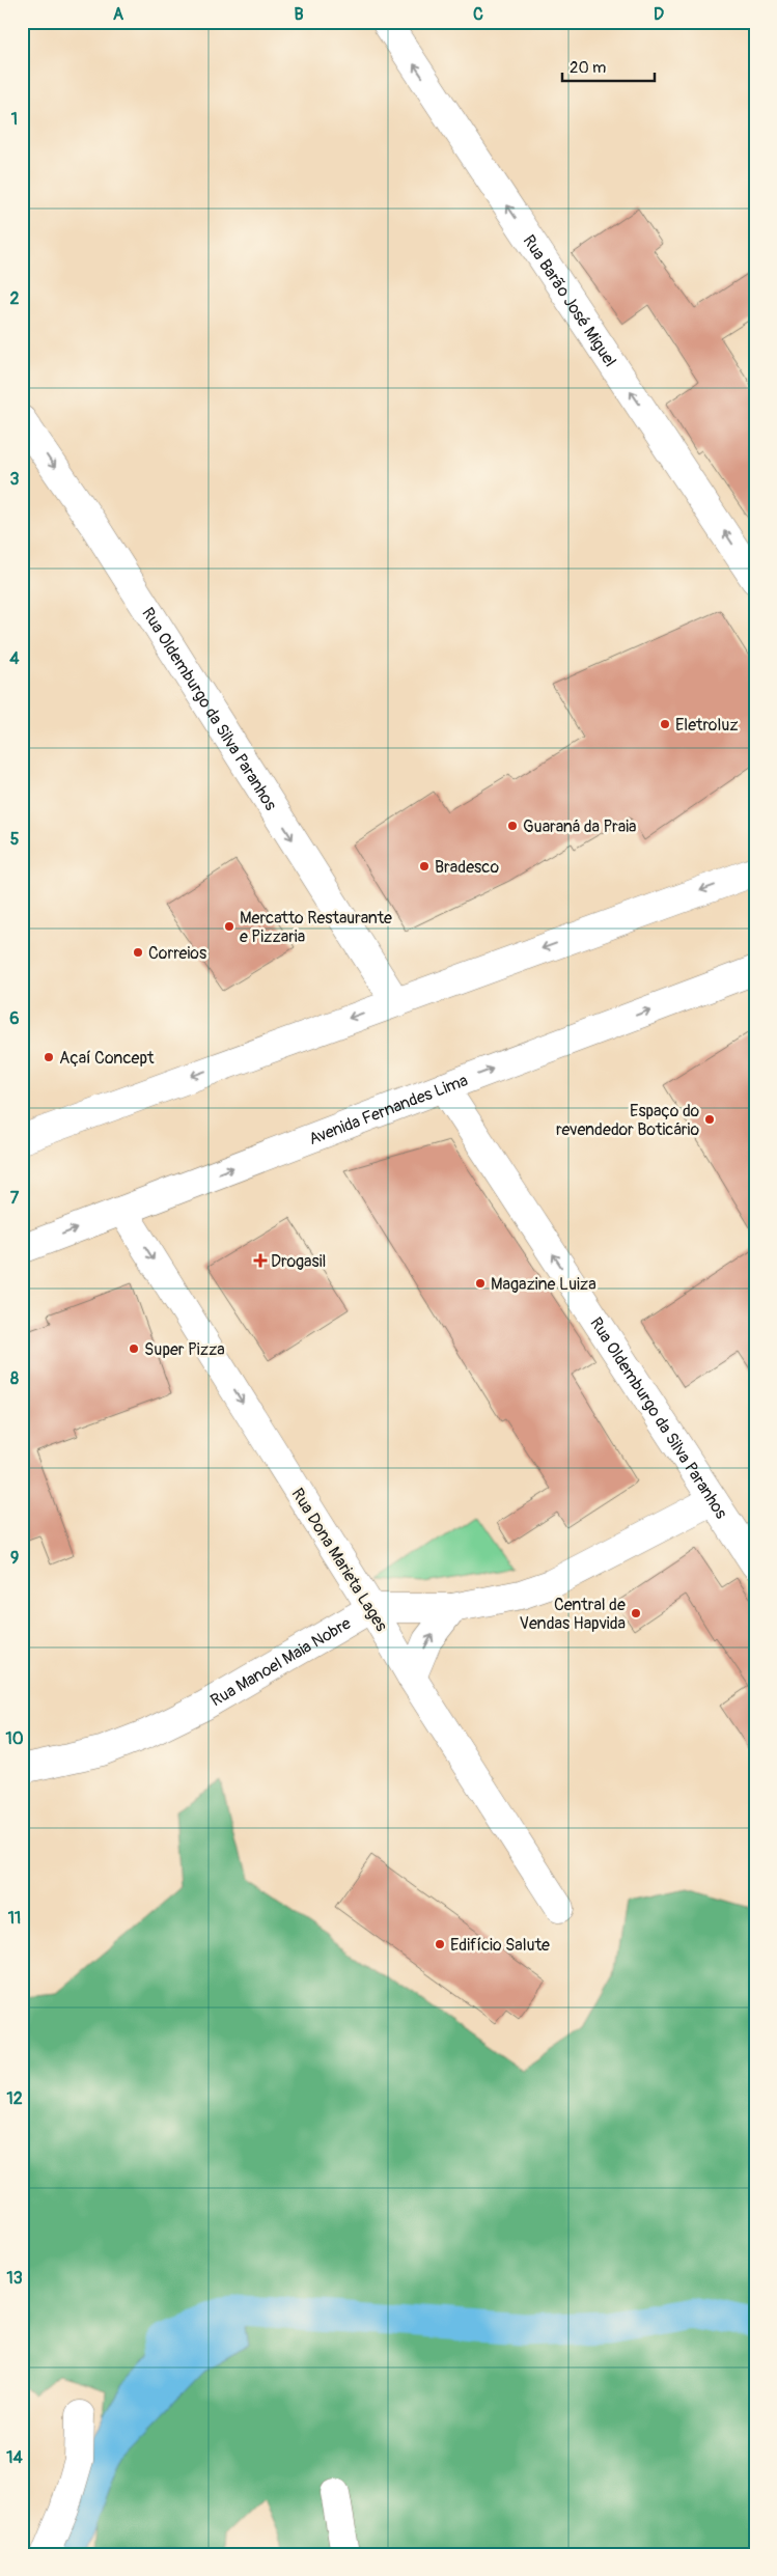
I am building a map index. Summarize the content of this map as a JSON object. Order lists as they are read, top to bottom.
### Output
{
  "streets": {
    "main road": [
      "Rua Barão José Miguel",
      "Rua Oldemburgo da Silva Paranhos",
      "Avenida Fernandes Lima",
      "Rua Dona Marieta Lages",
      "Rua Manoel Maia Nobre"
    ]
  },
  "crossings": [
    ["Rua Oldemburgo da Silva Paranhos", "Avenida Fernandes Lima"],
    ["Rua Oldemburgo da Silva Paranhos", "Rua Manoel Maia Nobre"],
    ["Avenida Fernandes Lima", "Rua Dona Marieta Lages"],
    ["Rua Dona Marieta Lages", "Rua Manoel Maia Nobre"]
  ],
  "one_way": ["Rua Barão José Miguel", "Rua Dona Marieta Lages"],
  "places": {
    "other": [
      "Eletroluz",
      "Guaraná da Praia",
      "Bradesco",
      "Mercatto Restaurante e Pizzaria",
      "Correios",
      "Açaí Concept",
      "Espaço do revendedor Boticário",
      "Magazine Luiza",
      "Super Pizza",
      "Central de Vendas Hapvida",
      "Edifício Salute"
    ],
    "health": ["Drogasil"]
  },
  "scale_bar": "20 m",
  "grid": {
    "columns": [
      "A",
      "B",
      "C",
      "D"
    ],
    "rows": [
      "1",
      "2",
      "3",
      "4",
      "5",
      "6",
      "7",
      "8",
      "9",
      "10",
      "11",
      "12",
      "13",
      "14"
    ]
  }
}
